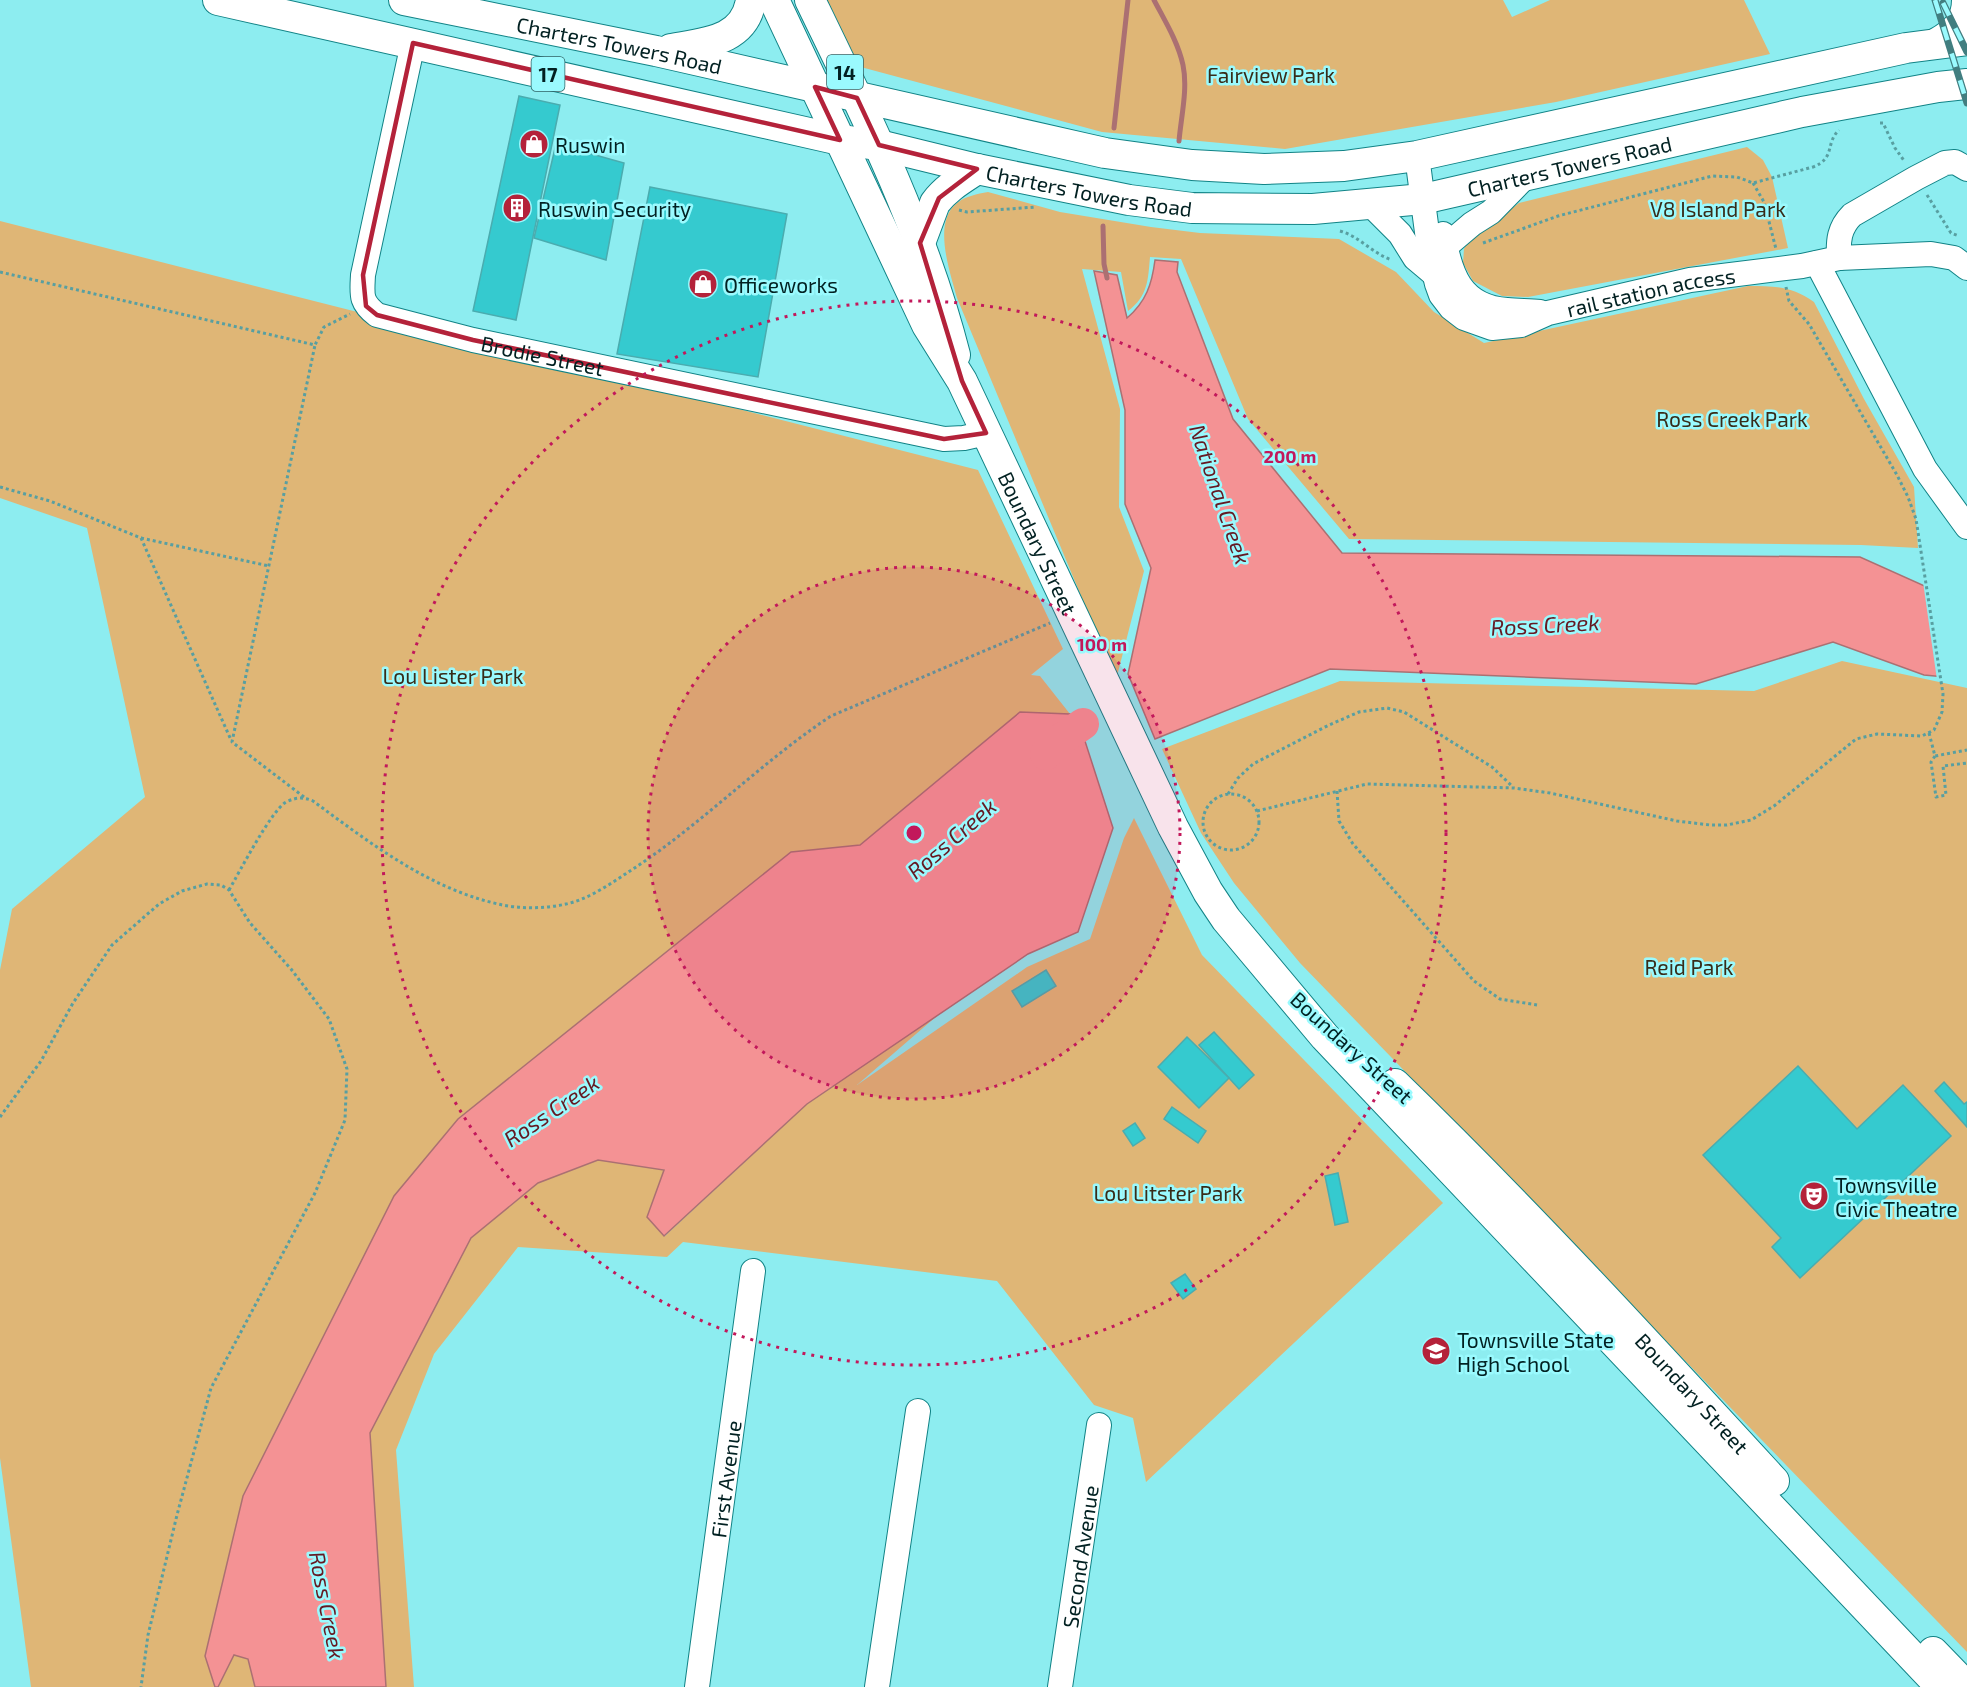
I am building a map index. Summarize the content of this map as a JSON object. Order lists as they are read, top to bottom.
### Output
{
  "streets": {
    "main road": [
      "Charters Towers Road",
      "14",
      "17",
      "Boundary Street"
    ],
    "street": [
      "rail station access",
      "Brodie Street",
      "First Avenue",
      "Second Avenue"
    ]
  },
  "crossings": [
    ["Charters Towers Road", "14"],
    ["Charters Towers Road", "rail station access"],
    ["Charters Towers Road", "Boundary Street"],
    ["14", "Boundary Street"],
    ["Brodie Street", "Boundary Street"]
  ],
  "water": ["National Creek", "Ross Creek"],
  "parks": [
    "Fairview Park",
    "V8 Island Park",
    "Ross Creek Park",
    "Lou Lister Park",
    "Reid Park",
    "Lou Litster Park"
  ],
  "places": {
    "shop": ["Ruswin", "Officeworks"],
    "building": ["Ruswin Security"],
    "theatre": ["Townsville Civic Theatre"],
    "school or university": ["Townsville State High School"]
  },
  "rings": ["200 m", "100 m"]
}
